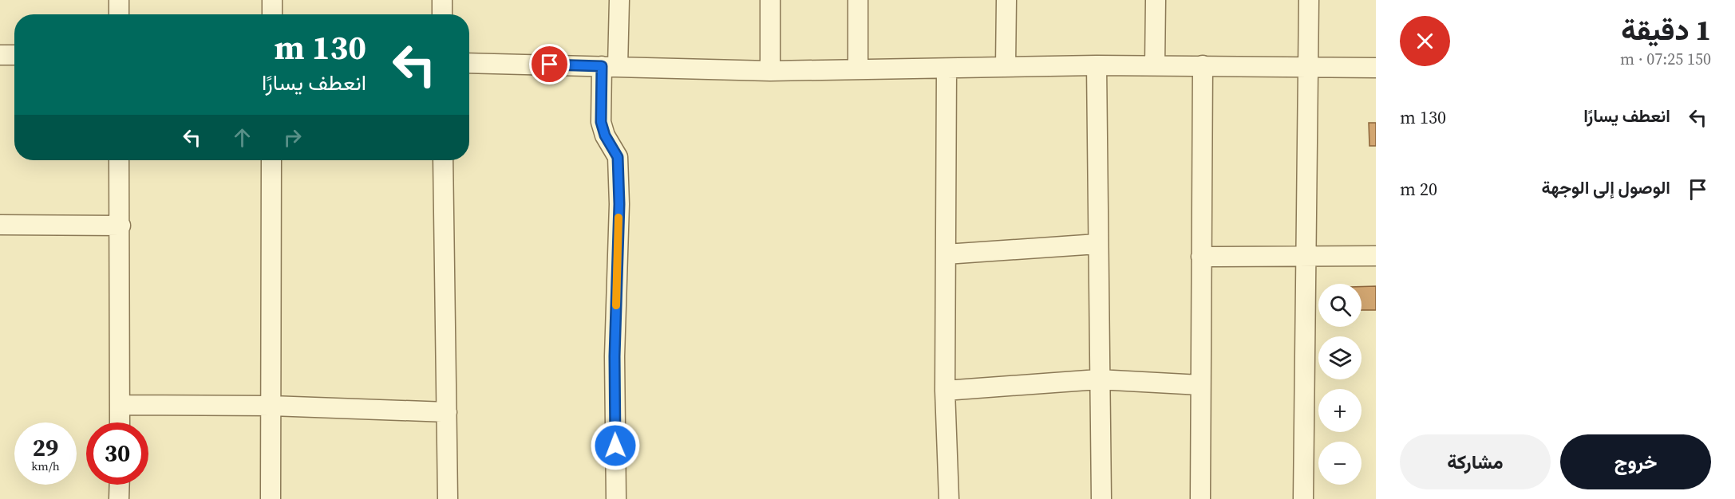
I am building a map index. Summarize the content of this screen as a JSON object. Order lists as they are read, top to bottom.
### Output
{
  "page": {
    "heading": ["1 دقيقة", "150 m · 07:25"],
    "turn": ["130 m", "انعطف يسارًا"],
    "list": [
      {
        "name": "انعطف يسارًا",
        "value": "130 m"
      },
      {
        "name": "الوصول إلى الوجهة",
        "value": "20 m"
      }
    ],
    "map_buttons": ["+", "−"],
    "speed": "29 km/h",
    "limit": "30",
    "buttons": ["خروج", "مشاركة"]
  }
}
